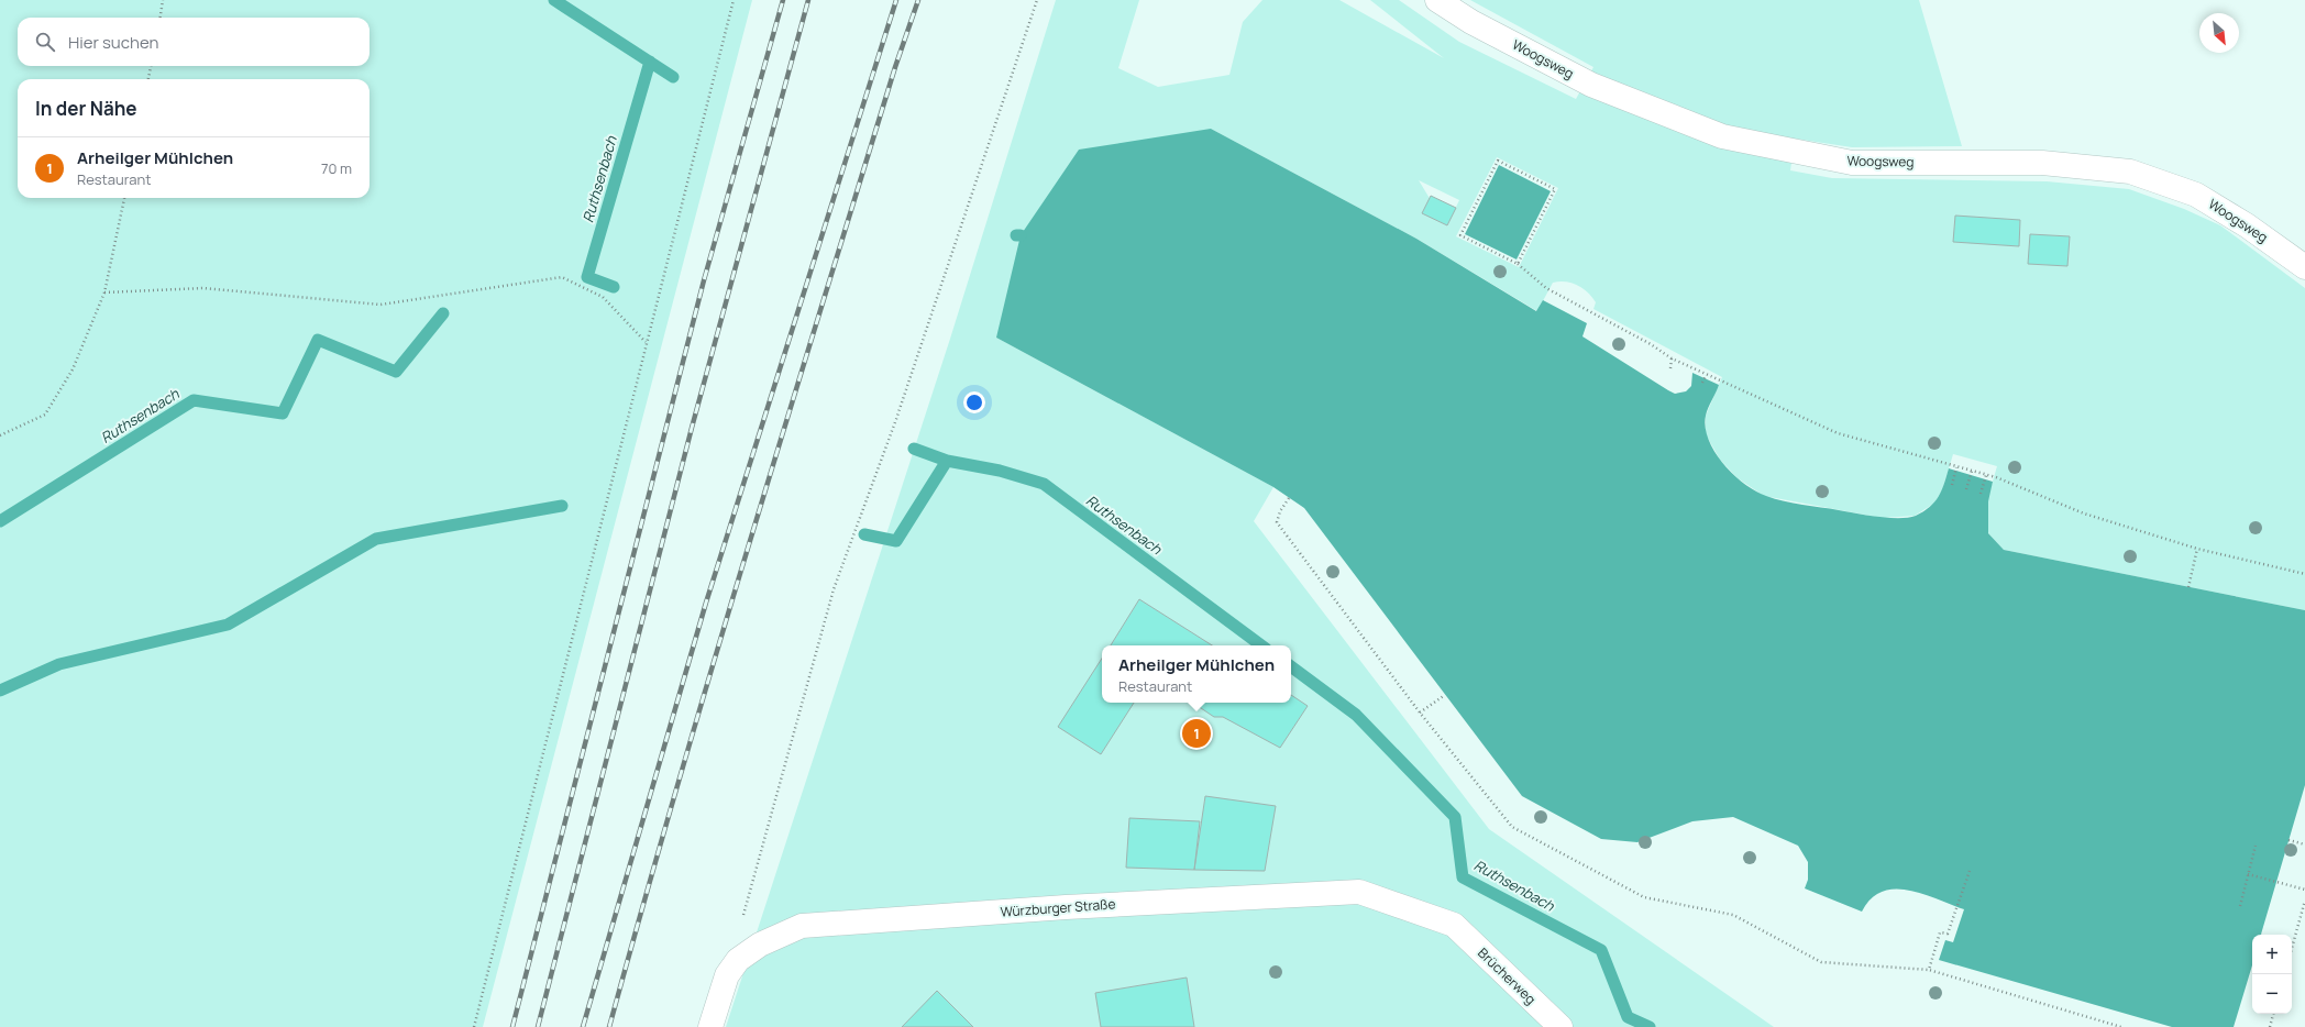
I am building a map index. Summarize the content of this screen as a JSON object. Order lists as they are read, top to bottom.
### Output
{
  "streets": {
    "street": ["Woogsweg", "Würzburger Straße", "Brücherweg"]
  },
  "crossings": [
    ["Würzburger Straße", "Brücherweg"]
  ],
  "water": ["Ruthsenbach"],
  "north": "bottom right",
  "page": {
    "search": "Hier suchen",
    "heading": "In der Nähe",
    "list": [
      {
        "mark": "1",
        "name": "Arheilger Mühlchen",
        "note": "Restaurant",
        "value": "70 m"
      }
    ],
    "popup": ["Arheilger Mühlchen", "Restaurant"],
    "pins": "1",
    "map_buttons": ["+", "−"]
  }
}
